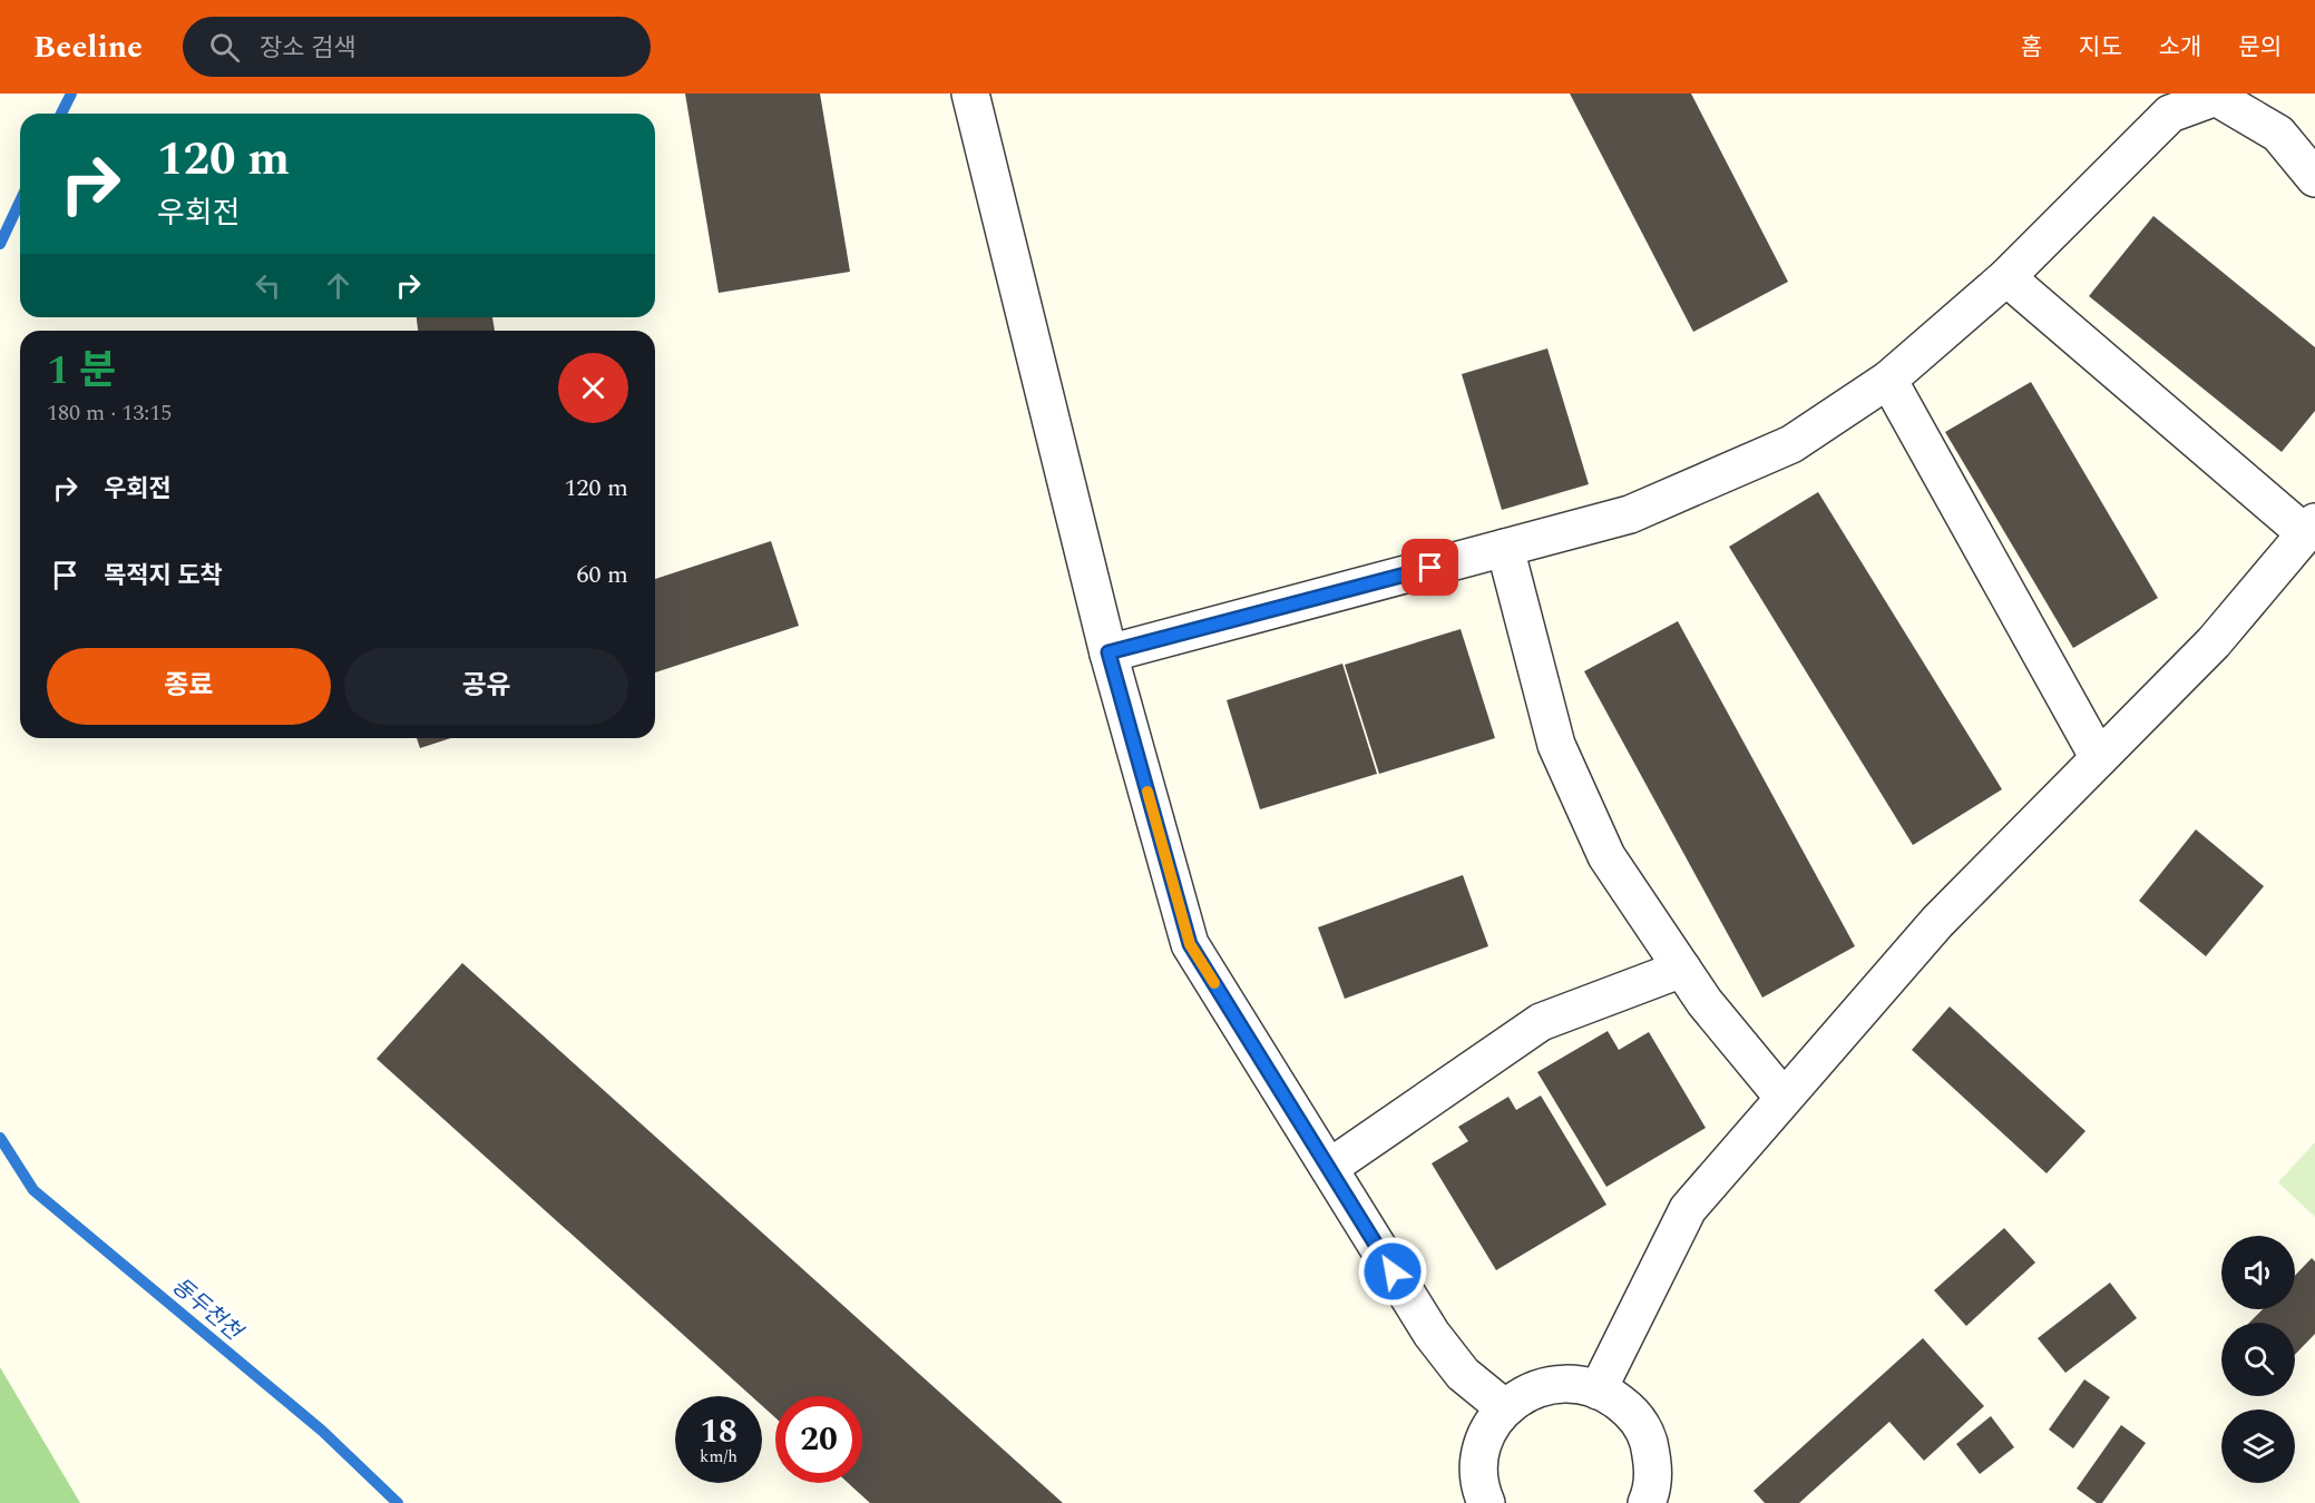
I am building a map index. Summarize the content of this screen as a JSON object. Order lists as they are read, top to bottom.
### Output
{
  "water": ["동두천천"],
  "page": {
    "header": "Beeline",
    "search": "장소 검색",
    "nav": [
      "홈",
      "지도",
      "소개",
      "문의"
    ],
    "turn": ["120 m", "우회전"],
    "heading": ["1 분", "180 m · 13:15"],
    "list": [
      {
        "name": "우회전",
        "value": "120 m"
      },
      {
        "name": "목적지 도착",
        "value": "60 m"
      }
    ],
    "buttons": ["종료", "공유"],
    "speed": "18 km/h",
    "limit": "20"
  }
}
